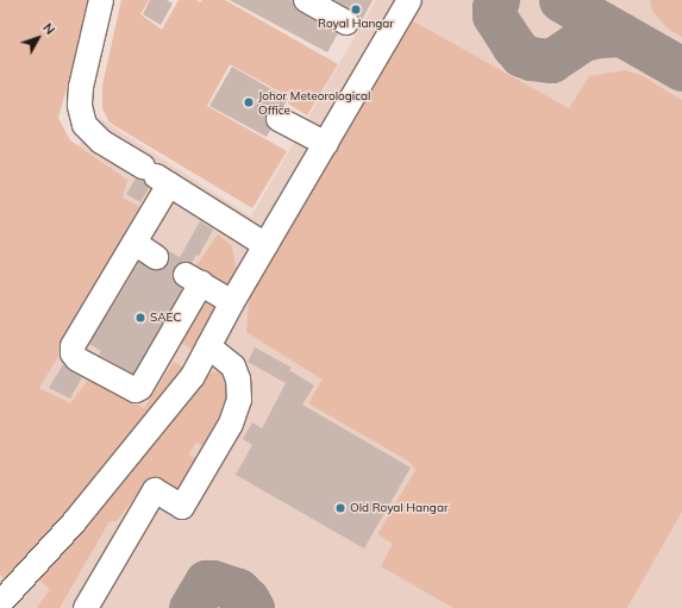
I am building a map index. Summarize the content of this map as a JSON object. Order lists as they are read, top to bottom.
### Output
{
  "places": [
    "Royal Hangar",
    "Johor Meteorological Office",
    "SAEC",
    "Old Royal Hangar"
  ],
  "north": "top right"
}
